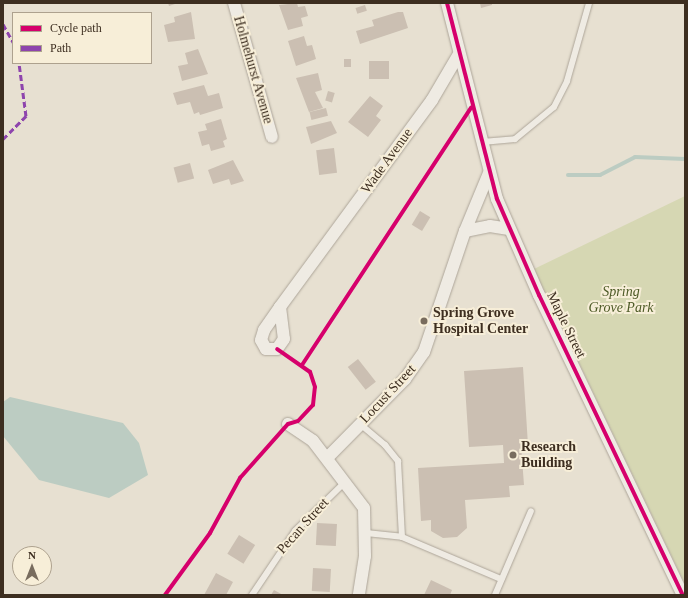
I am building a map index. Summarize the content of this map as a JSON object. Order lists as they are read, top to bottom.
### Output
{
  "streets": {
    "street": [
      "Holmehurst Avenue",
      "Wade Avenue",
      "Maple Street",
      "Locust Street"
    ],
    "lane": ["Pecan Street"]
  },
  "crossings": [
    ["Wade Avenue", "Maple Street"],
    ["Maple Street", "Locust Street"]
  ],
  "parks": ["Spring Grove Park"],
  "places": ["Spring Grove Hospital Center", "Research Building"],
  "legend": ["Cycle path", "Path"],
  "north": "top"
}
